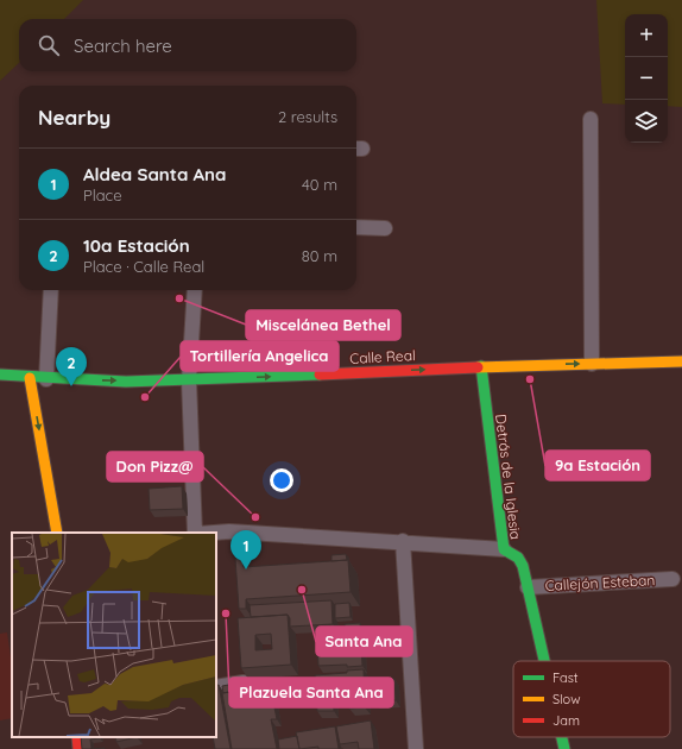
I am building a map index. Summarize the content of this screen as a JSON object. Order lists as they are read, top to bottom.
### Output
{
  "streets": {
    "street": ["Calle Real", "Detrás de la Iglesia", "Callejón Esteban"]
  },
  "crossings": [
    ["Calle Real", "Detrás de la Iglesia"],
    ["Detrás de la Iglesia", "Callejón Esteban"]
  ],
  "one_way": ["Calle Real"],
  "places": [
    "Miscelánea Bethel",
    "9a Estación",
    "Tortillería Angelica",
    "Don Pizz@",
    "Santa Ana",
    "Plazuela Santa Ana"
  ],
  "legend": ["Fast", "Slow", "Jam"],
  "page": {
    "map_buttons": ["+", "−"],
    "search": "Search here",
    "heading": ["Nearby", "2 results"],
    "list": [
      {
        "mark": "1",
        "name": "Aldea Santa Ana",
        "note": "Place",
        "value": "40 m"
      },
      {
        "mark": "2",
        "name": "10a Estación",
        "note": "Place · Calle Real",
        "value": "80 m"
      }
    ],
    "pins": ["2", "1"]
  }
}
